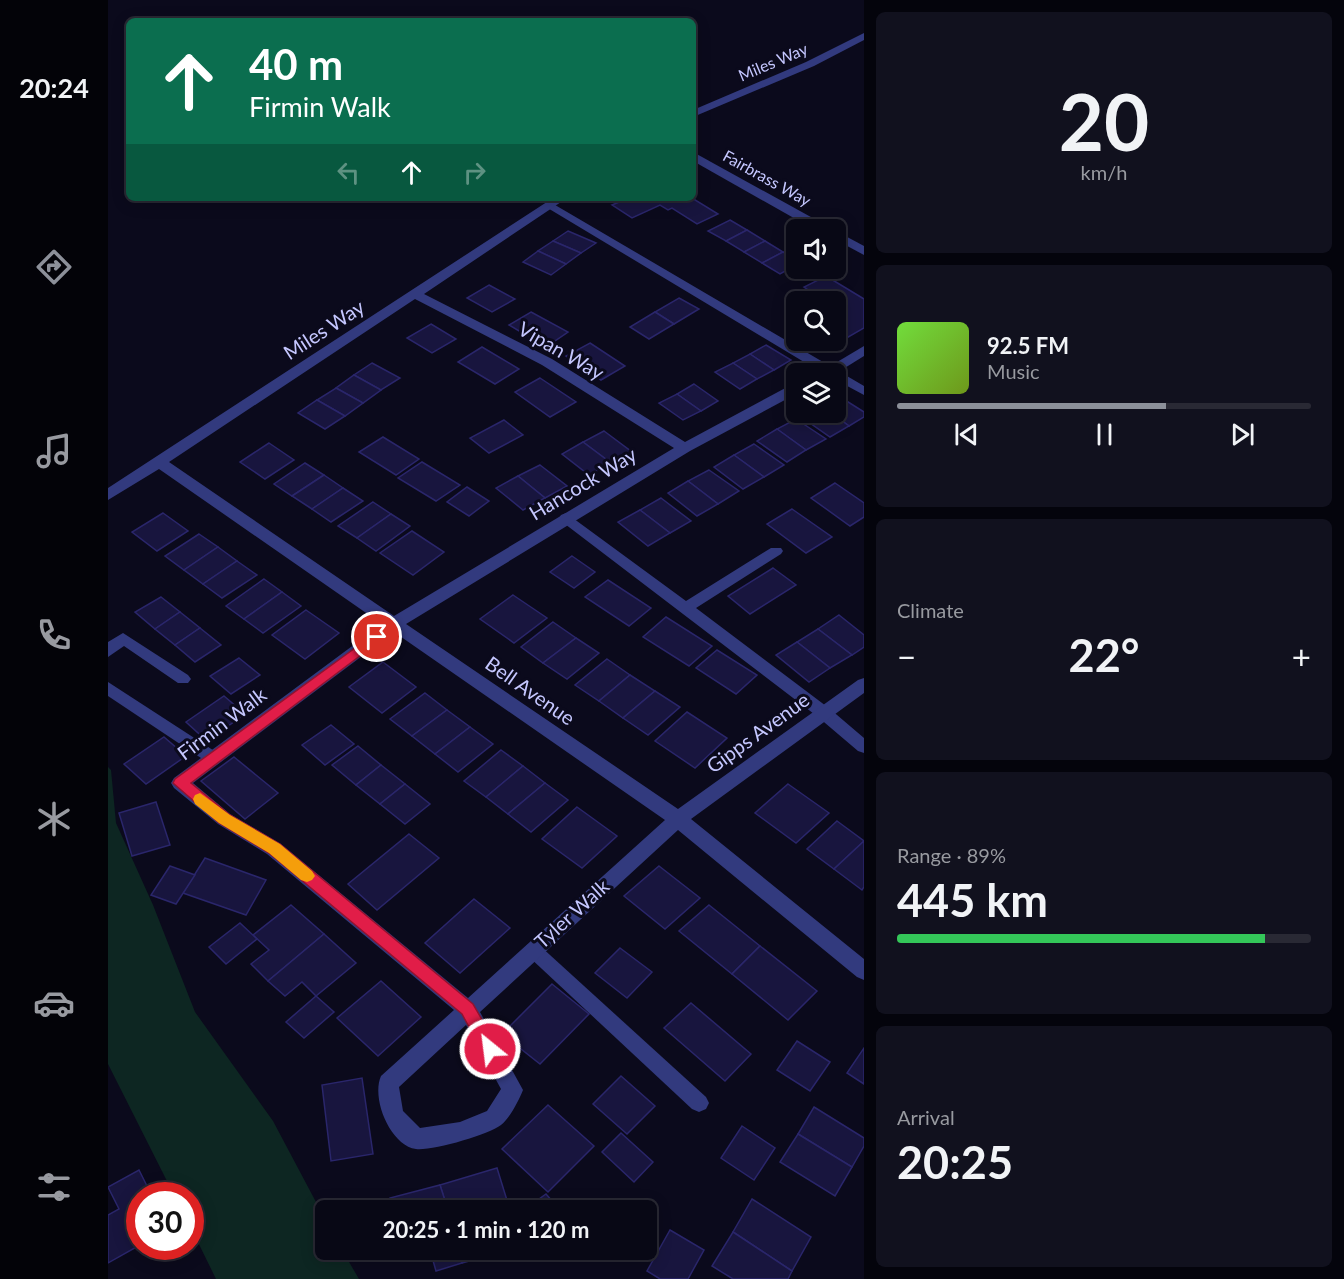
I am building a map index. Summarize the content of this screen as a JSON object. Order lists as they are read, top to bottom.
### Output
{
  "streets": {
    "street": [
      "Miles Way",
      "Fairbrass Way",
      "Vipan Way",
      "Hancock Way",
      "Bell Avenue",
      "Firmin Walk",
      "Gipps Avenue",
      "Tyler Walk"
    ]
  },
  "crossings": [
    ["Miles Way", "Vipan Way"],
    ["Miles Way", "Bell Avenue"],
    ["Vipan Way", "Hancock Way"],
    ["Hancock Way", "Bell Avenue"],
    ["Hancock Way", "Firmin Walk"],
    ["Bell Avenue", "Firmin Walk"],
    ["Bell Avenue", "Gipps Avenue"],
    ["Bell Avenue", "Tyler Walk"],
    ["Firmin Walk", "Tyler Walk"],
    ["Gipps Avenue", "Tyler Walk"]
  ],
  "page": {
    "tabs": "20:24",
    "tile": [
      ["20", "km/h"],
      "Climate",
      ["Range · 89%", "445 km"],
      ["Arrival", "20:25"]
    ],
    "turn": ["40 m", "Firmin Walk"],
    "song": ["92.5 FM", "Music"],
    "heat": ["−", "22°", "+"],
    "limit": "30",
    "trip": "20:25 · 1 min · 120 m"
  }
}
